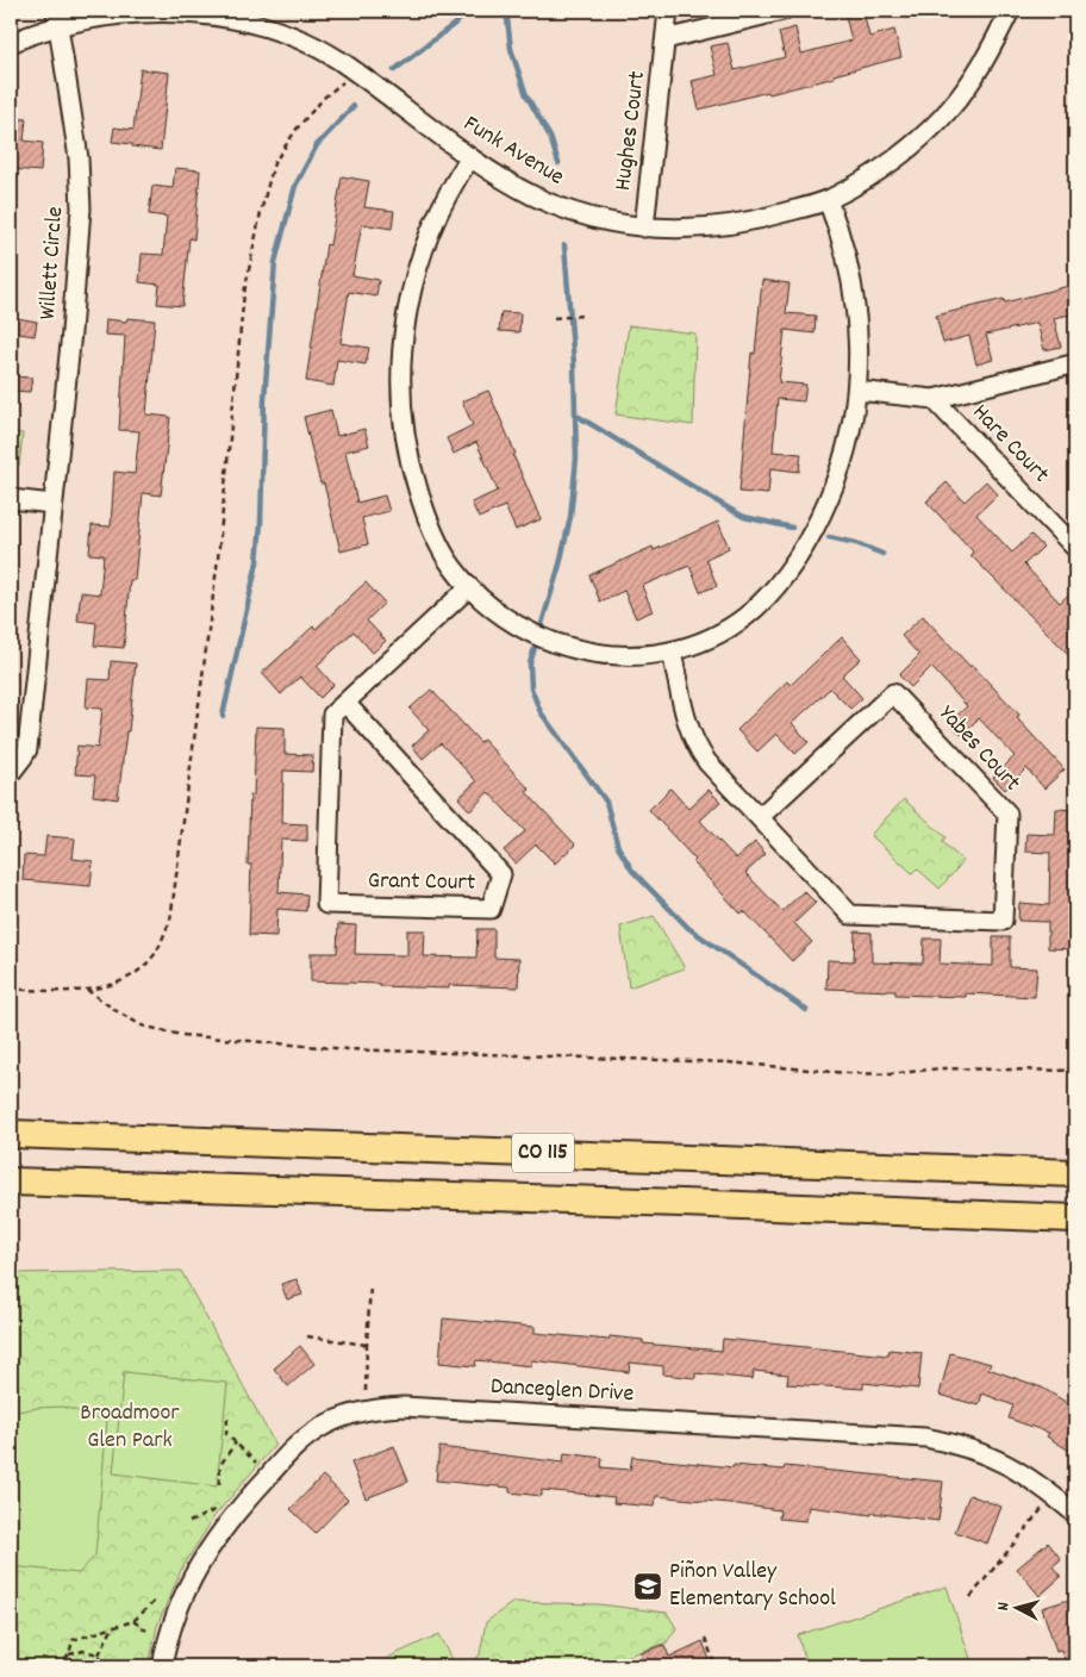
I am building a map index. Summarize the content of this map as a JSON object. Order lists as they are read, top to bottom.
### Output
{
  "streets": {
    "highway": ["CO 115"],
    "street": [
      "Hughes Court",
      "Funk Avenue",
      "Willett Circle",
      "Hare Court",
      "Yabes Court",
      "Grant Court",
      "Danceglen Drive"
    ]
  },
  "crossings": [
    ["Hughes Court", "Funk Avenue"],
    ["Funk Avenue", "Willett Circle"]
  ],
  "parks": ["Broadmoor Glen Park"],
  "places": {
    "school or university": ["Piñon Valley Elementary School"]
  },
  "north": "left"
}
